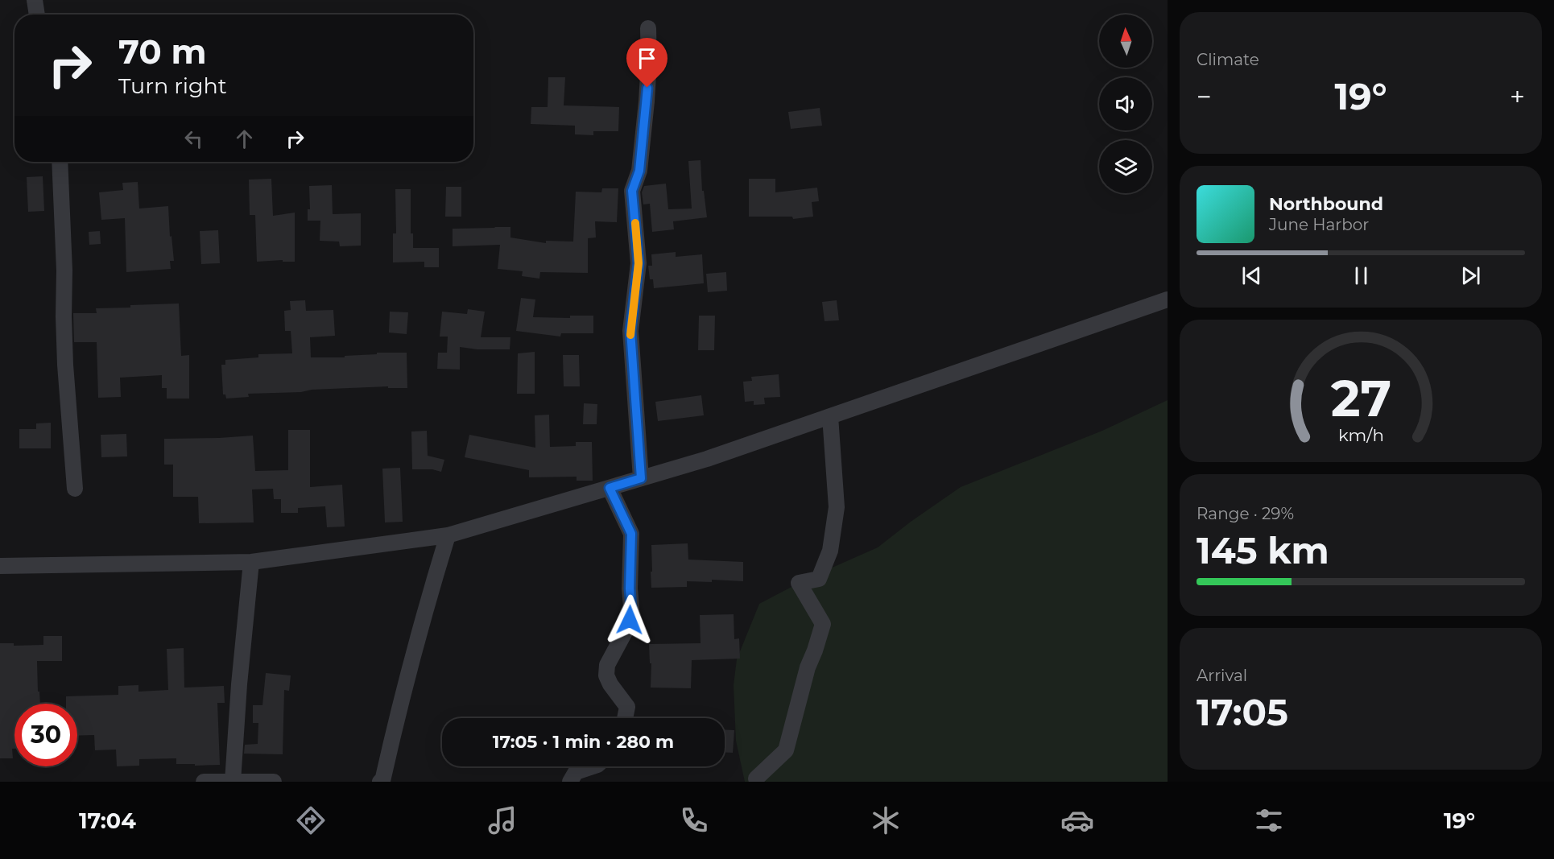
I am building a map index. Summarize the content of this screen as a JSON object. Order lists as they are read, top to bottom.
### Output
{
  "north": "top",
  "page": {
    "tile": [
      "Climate",
      ["Range · 29%", "145 km"],
      ["Arrival", "17:05"]
    ],
    "turn": ["70 m", "Turn right"],
    "heat": ["−", "19°", "+"],
    "song": ["Northbound", "June Harbor"],
    "limit": "30",
    "trip": "17:05 · 1 min · 280 m",
    "tabs": ["17:04", "19°"],
    "gauge": ["27", "km/h"]
  }
}
